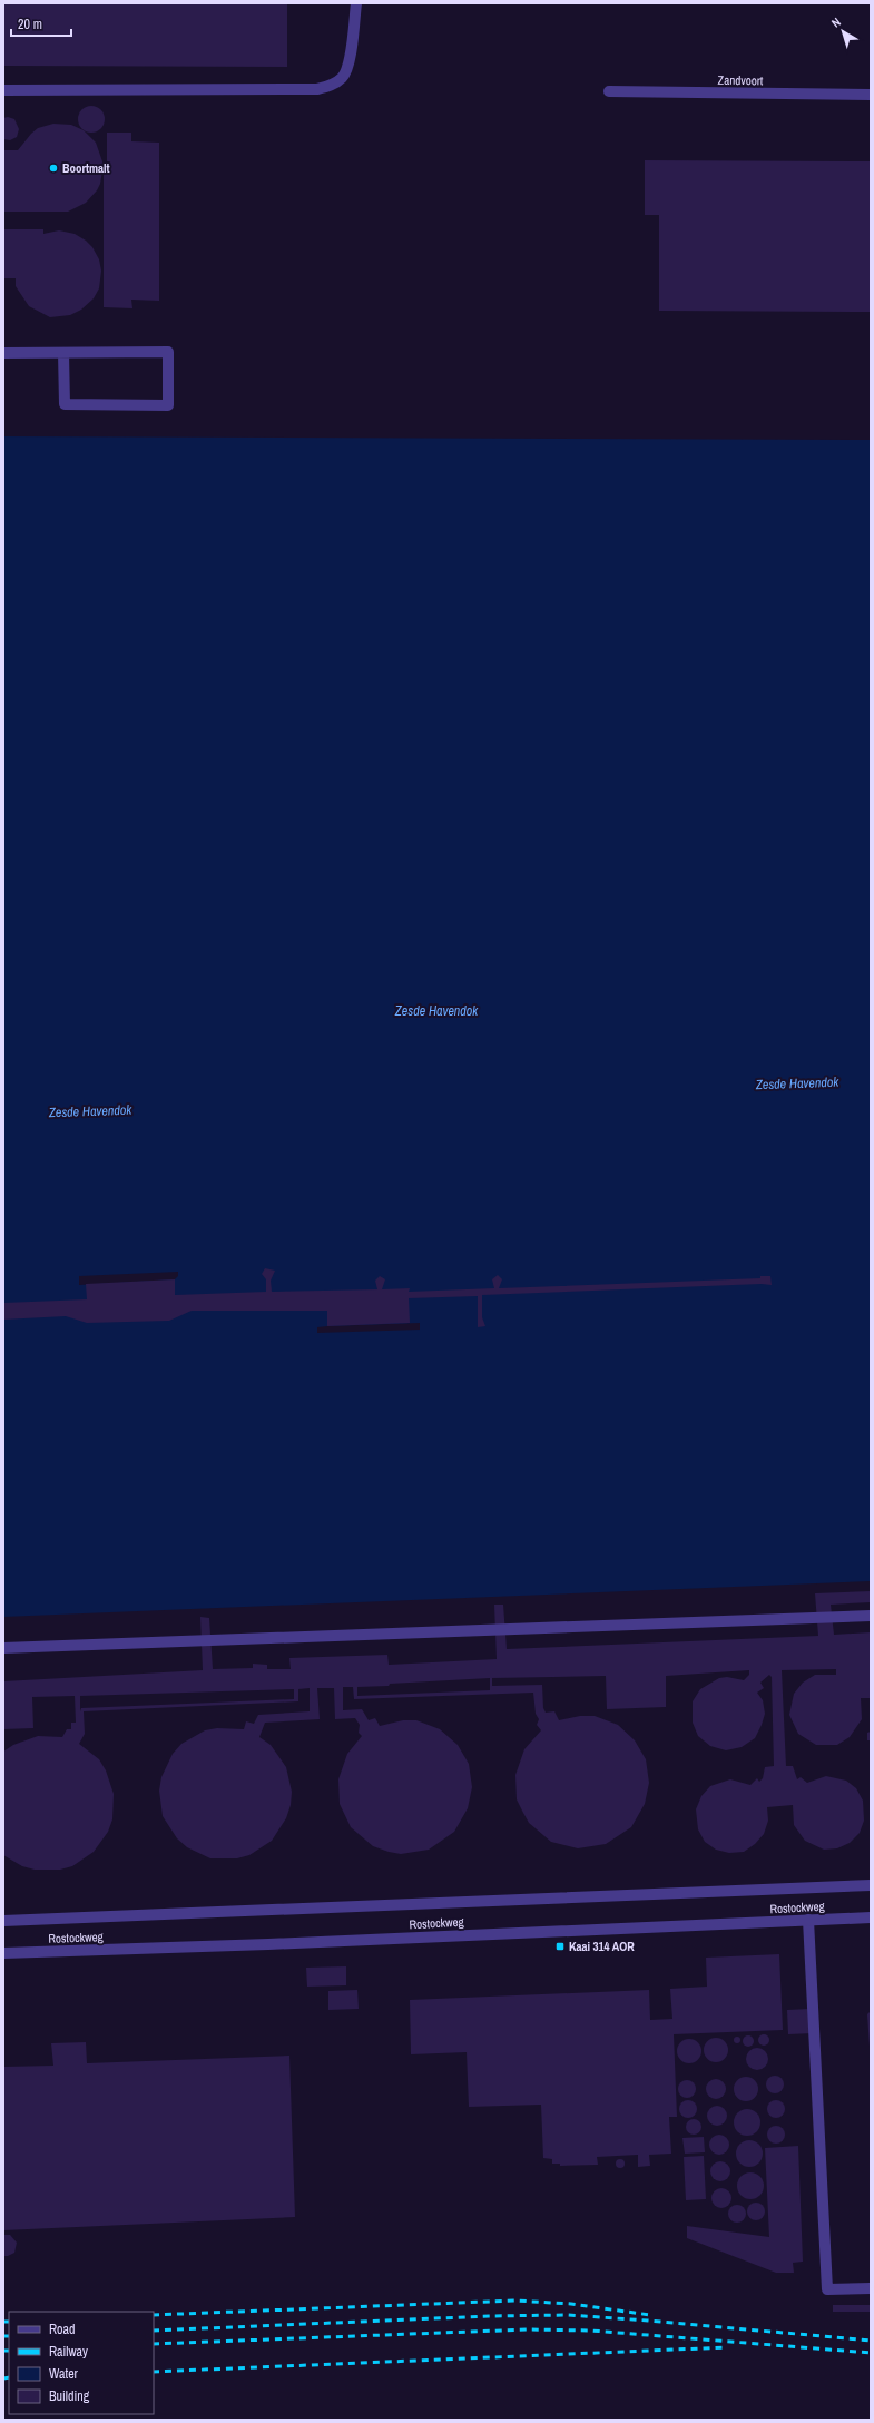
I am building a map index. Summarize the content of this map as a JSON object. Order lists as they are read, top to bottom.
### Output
{
  "streets": {
    "street": ["Zandvoort", "Rostockweg"]
  },
  "water": ["Zesde Havendok"],
  "places": {
    "other": ["Boortmalt"],
    "transit": ["Kaai 314 AOR"]
  },
  "legend": [
    "Road",
    "Railway",
    "Water",
    "Building"
  ],
  "scale_bar": "20 m",
  "north": "top left"
}
